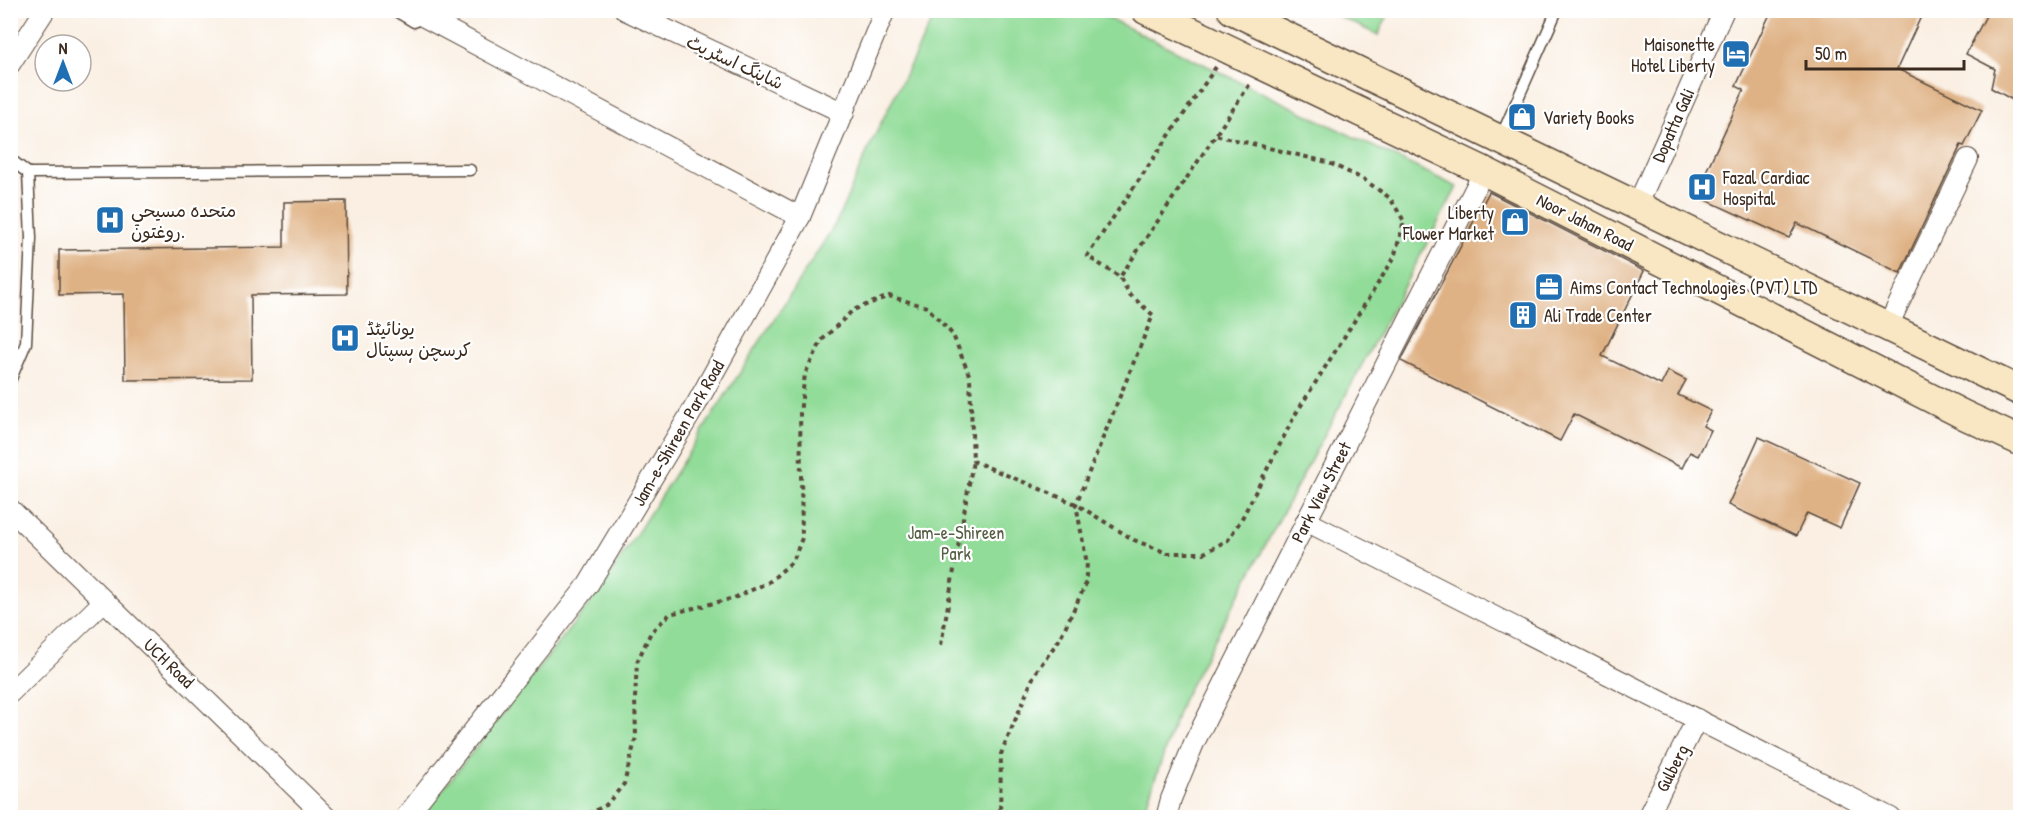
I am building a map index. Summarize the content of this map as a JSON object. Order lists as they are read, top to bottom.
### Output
{
  "streets": {
    "street": [
      "شاپنگ اسٹریٹ",
      "Dopatta Gali",
      "Noor Jahan Road",
      "Jam-e-Shireen Park Road",
      "Park View Street",
      "UCH Road",
      "Gulberg"
    ]
  },
  "crossings": [
    ["شاپنگ اسٹریٹ", "Jam-e-Shireen Park Road"],
    ["Dopatta Gali", "Noor Jahan Road"],
    ["Noor Jahan Road", "Park View Street"]
  ],
  "parks": ["Jam-e-Shireen Park"],
  "places": {
    "hotel": ["Maisonette Hotel Liberty"],
    "shop": ["Variety Books", "Liberty Flower Market"],
    "hospital": ["Fazal Cardiac Hospital", "متحده مسیحي روغتون.", "یونائیٹڈ کرسچن ہسپتال"],
    "office": ["Aims Contact Technologies (PVT) LTD"],
    "building": ["Ali Trade Center"]
  },
  "scale_bar": "50 m",
  "north": "top"
}
